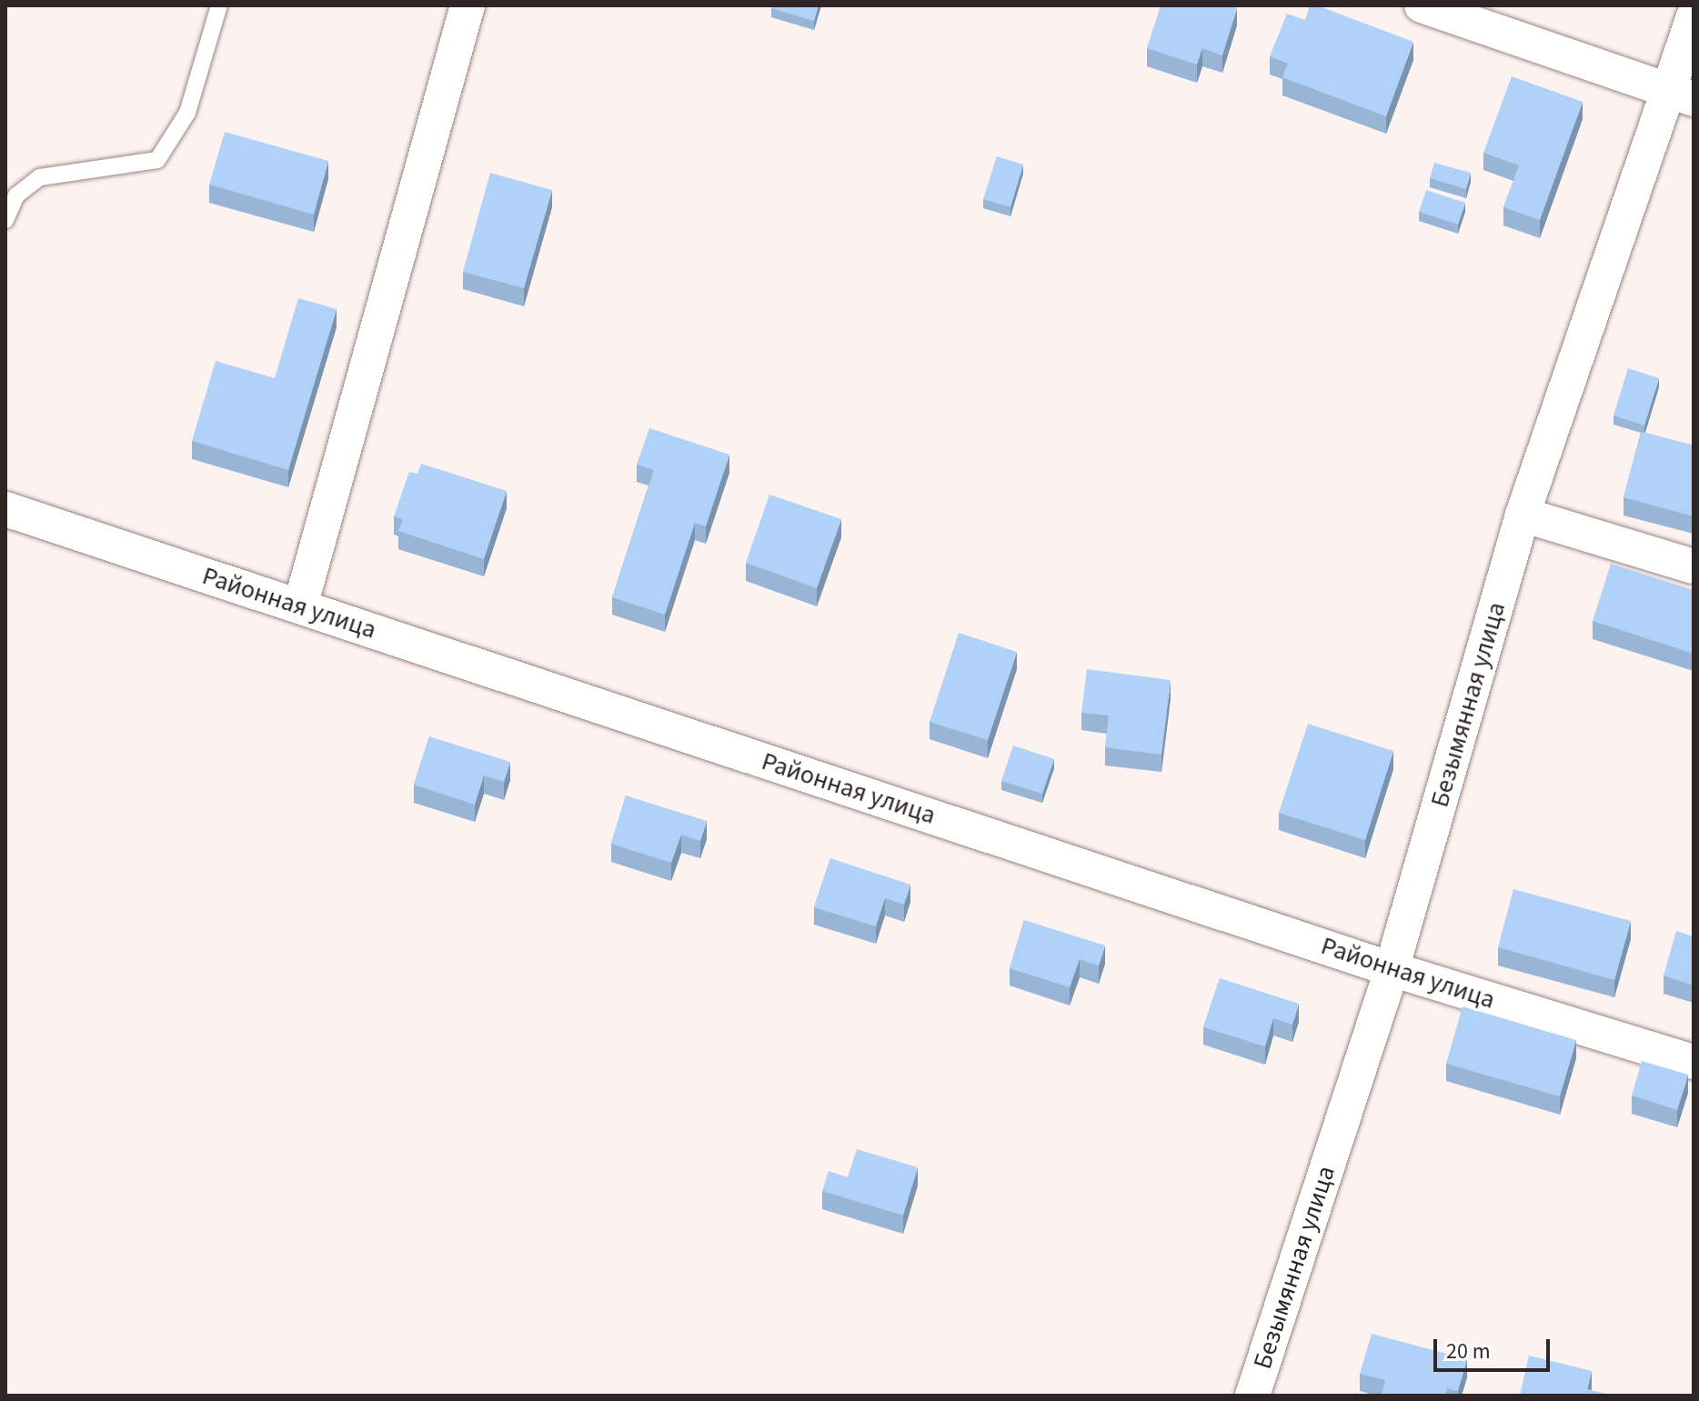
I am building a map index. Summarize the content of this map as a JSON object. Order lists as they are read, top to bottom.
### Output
{
  "streets": {
    "street": ["Районная улица", "Безымянная улица"]
  },
  "crossings": [
    ["Районная улица", "Безымянная улица"]
  ],
  "scale_bar": "20 m"
}
